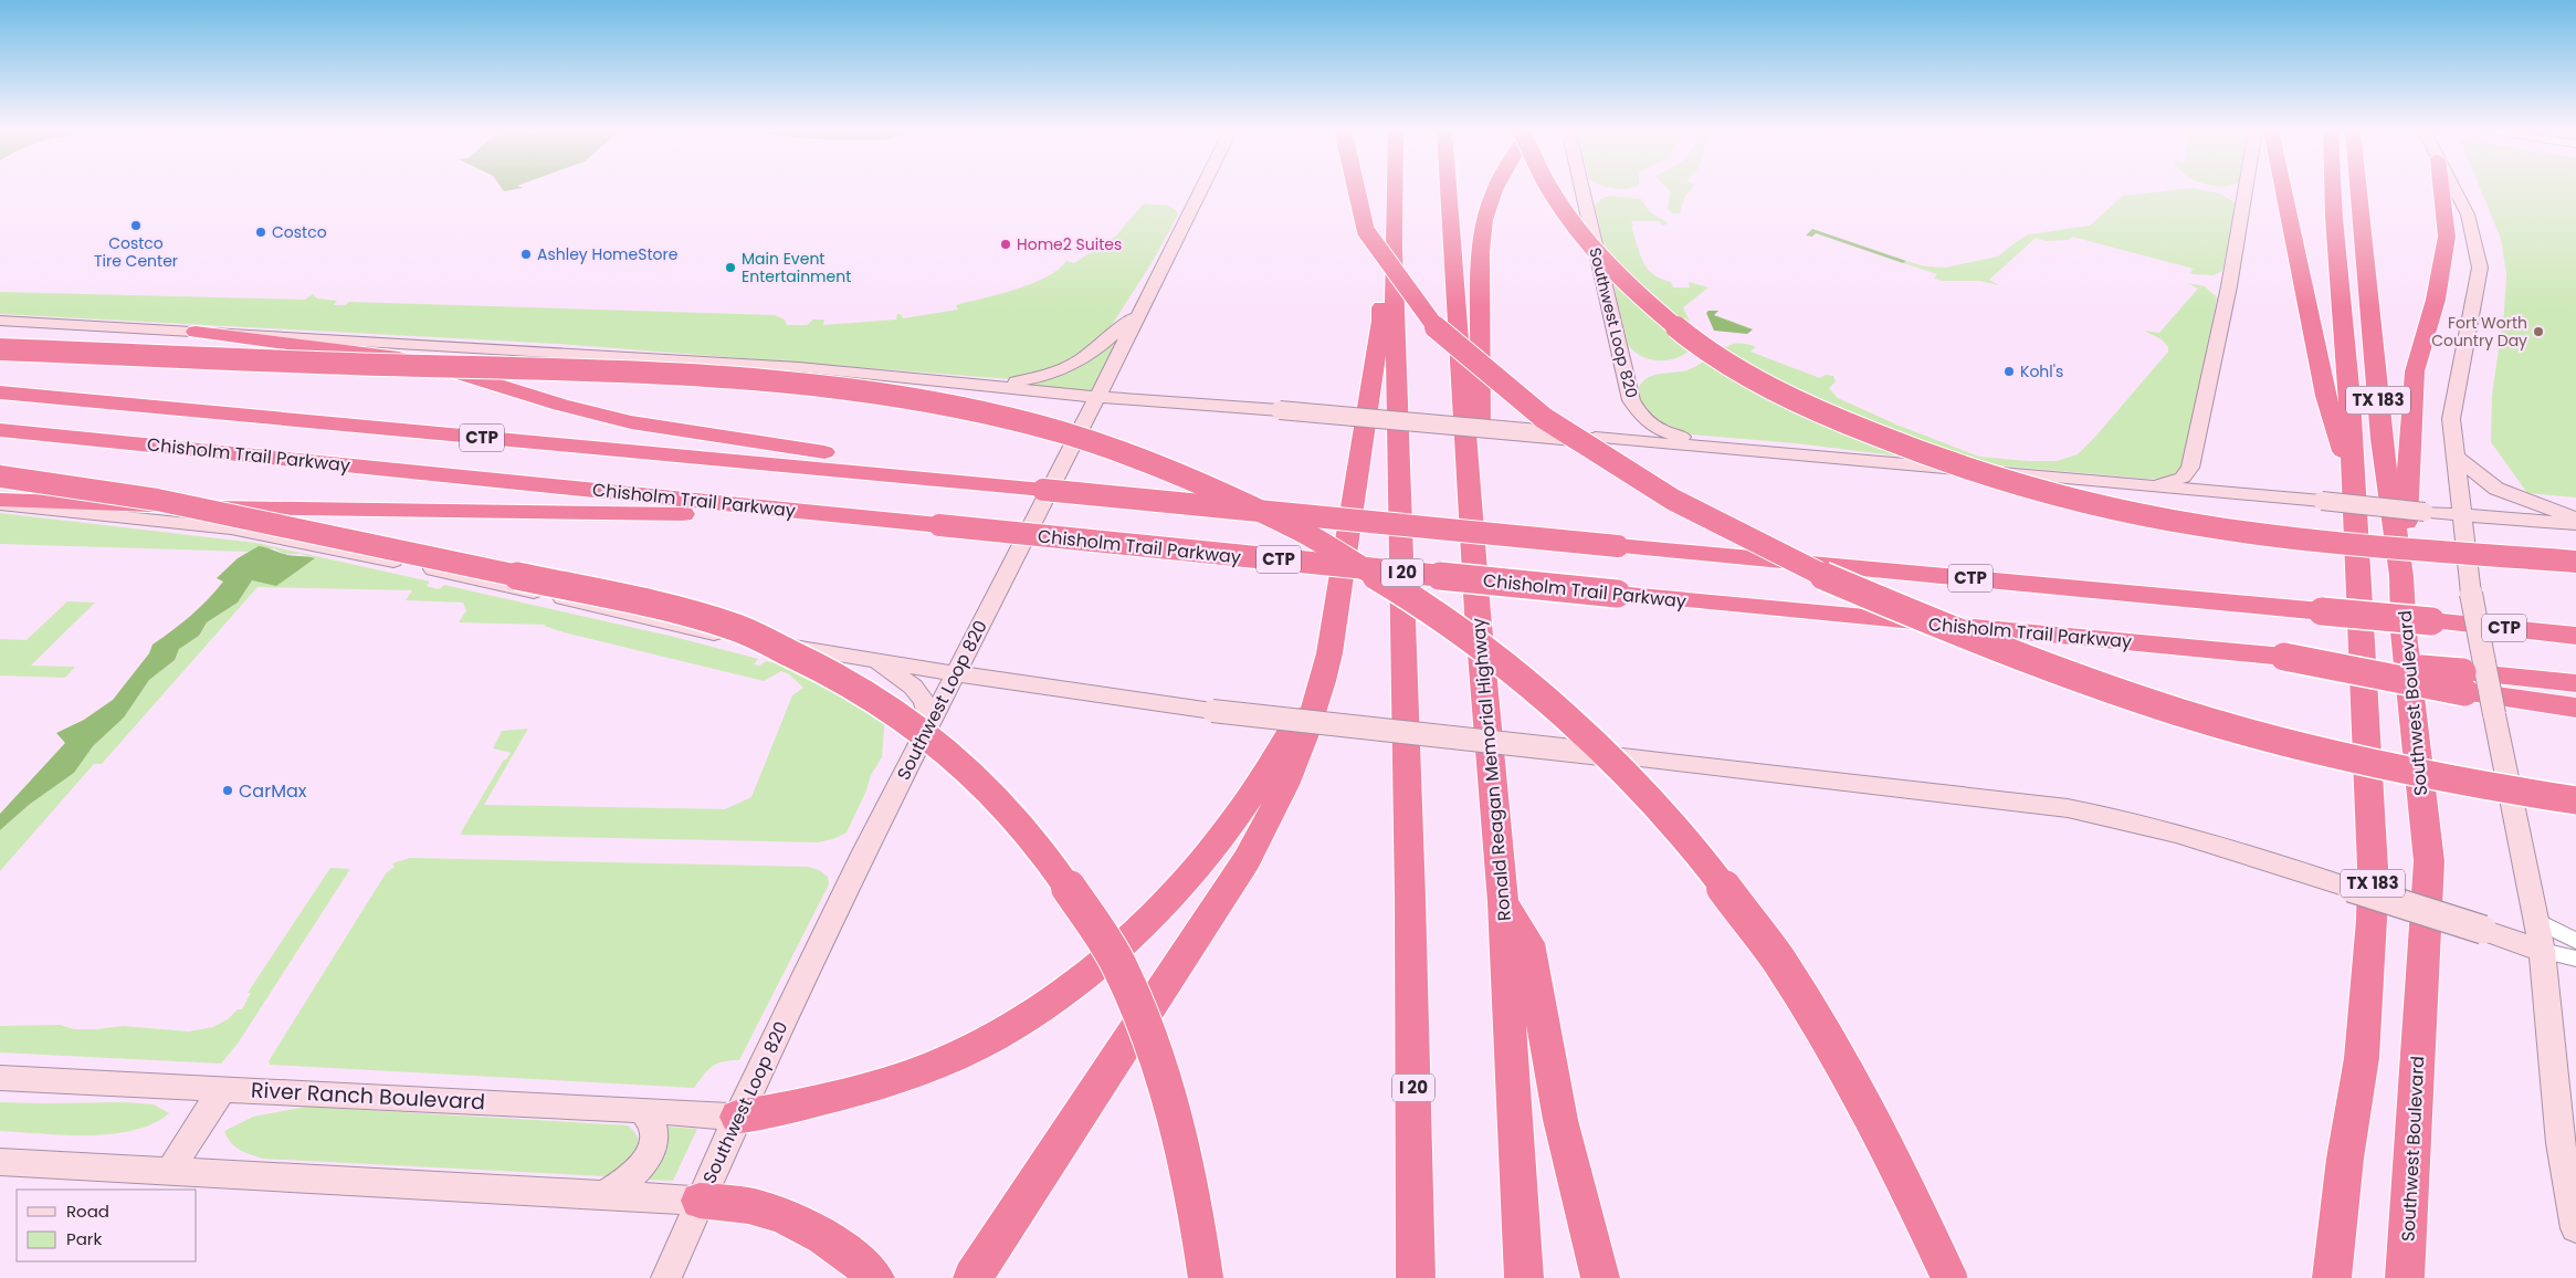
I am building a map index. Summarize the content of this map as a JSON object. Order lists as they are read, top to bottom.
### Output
{
  "streets": {
    "highway": [
      "TX 183",
      "CTP",
      "Chisholm Trail Parkway",
      "I 20",
      "Southwest Boulevard",
      "Ronald Reagan Memorial Highway"
    ],
    "main road": ["Southwest Loop 820", "River Ranch Boulevard"]
  },
  "crossings": [
    ["Southwest Loop 820", "River Ranch Boulevard"]
  ],
  "places": [
    "Costco Tire Center",
    "Costco",
    "Home2 Suites",
    "Ashley HomeStore",
    "Main Event Entertainment",
    "Fort Worth Country Day",
    "Kohl's",
    "CarMax"
  ],
  "legend": ["Road", "Park"]
}
